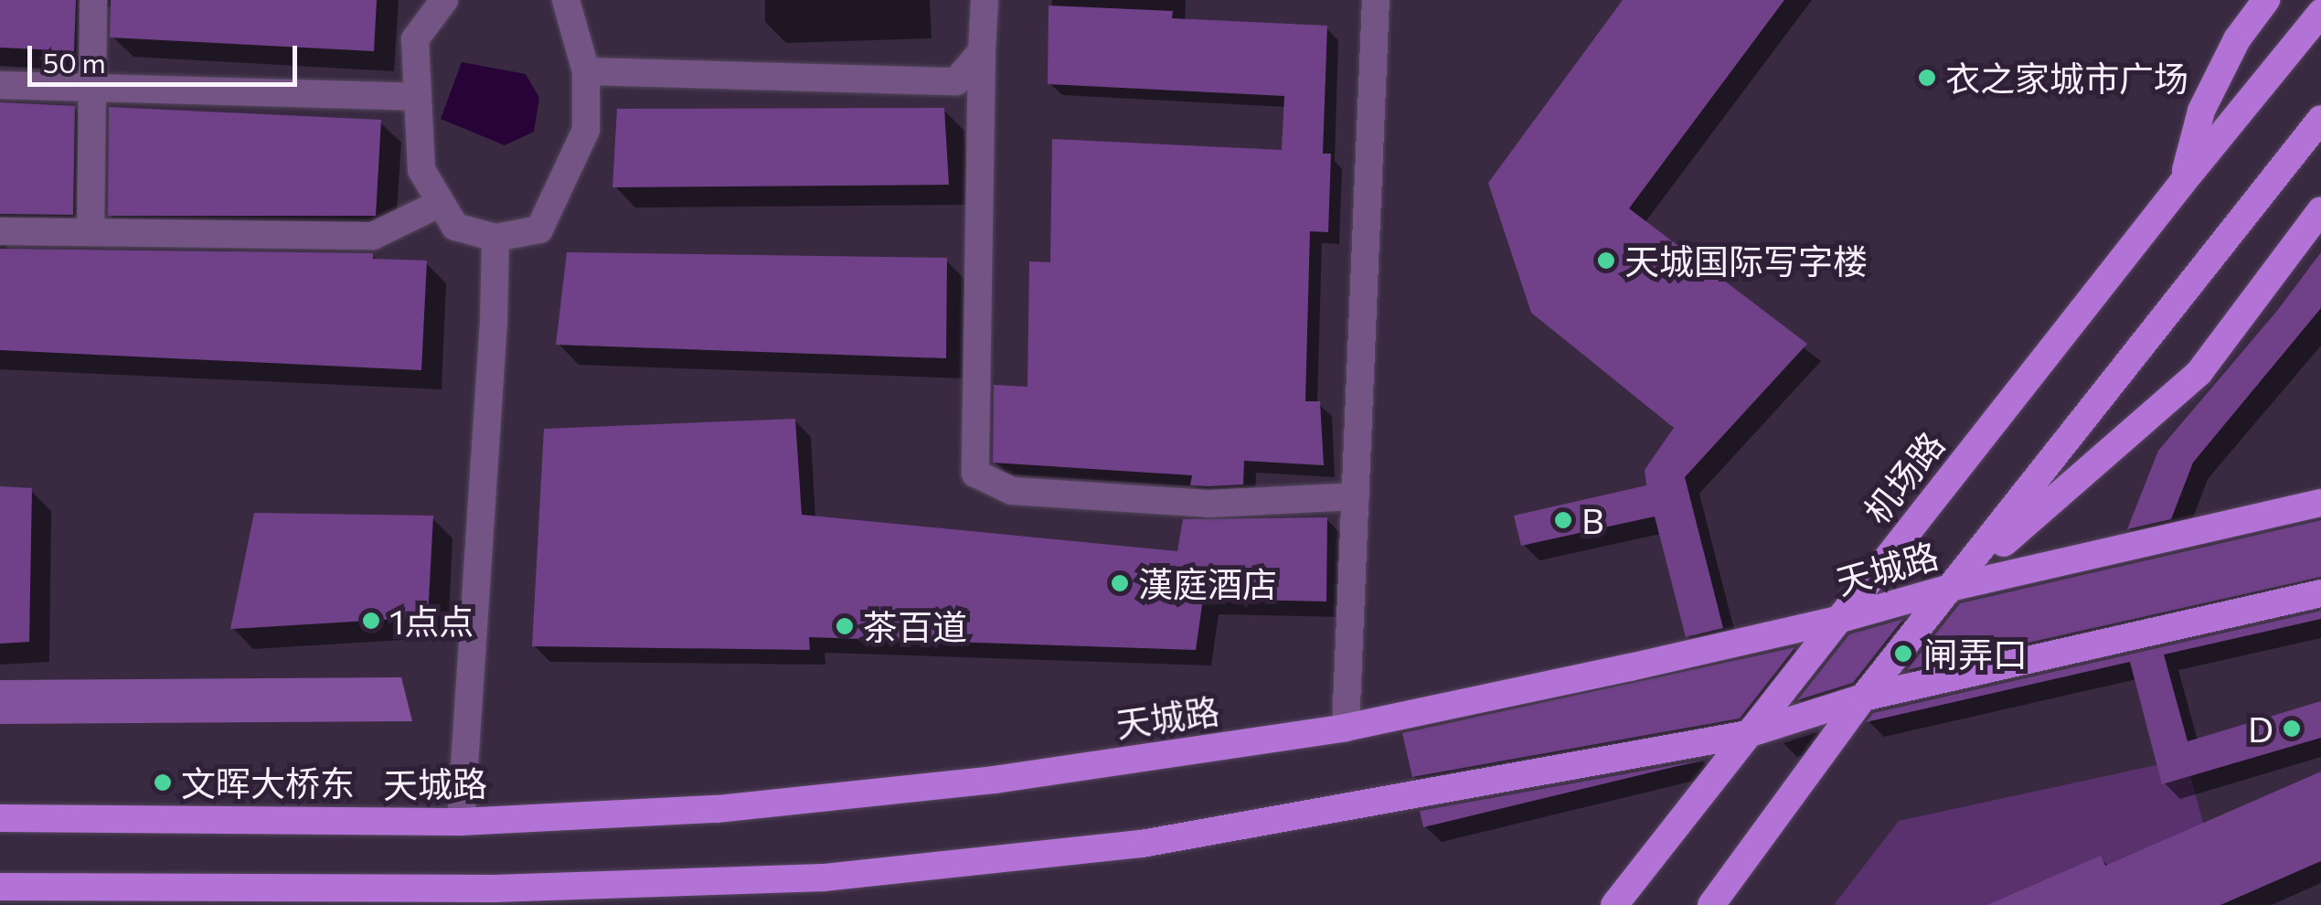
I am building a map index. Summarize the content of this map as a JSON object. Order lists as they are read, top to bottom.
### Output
{
  "streets": {
    "main road": ["机场路", "天城路"]
  },
  "crossings": [
    ["机场路", "天城路"]
  ],
  "places": [
    "衣之家城市广场",
    "天城国际写字楼",
    "B",
    "漢庭酒店",
    "1点点",
    "茶百道",
    "闸弄口",
    "D",
    "文晖大桥东"
  ],
  "scale_bar": "50 m"
}
